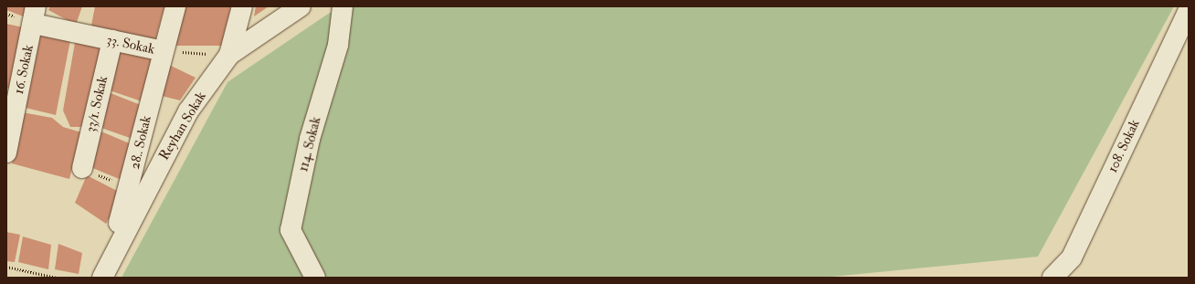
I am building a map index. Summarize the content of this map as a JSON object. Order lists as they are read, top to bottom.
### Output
{
  "streets": {
    "street": [
      "33. Sokak",
      "16. Sokak",
      "33/1. Sokak",
      "Reyhan Sokak",
      "28.. Sokak",
      "114. Sokak",
      "108. Sokak"
    ]
  },
  "crossings": [
    ["33. Sokak", "16. Sokak"],
    ["33. Sokak", "33/1. Sokak"],
    ["33. Sokak", "Reyhan Sokak"],
    ["33. Sokak", "28.. Sokak"],
    ["Reyhan Sokak", "28.. Sokak"]
  ]
}
